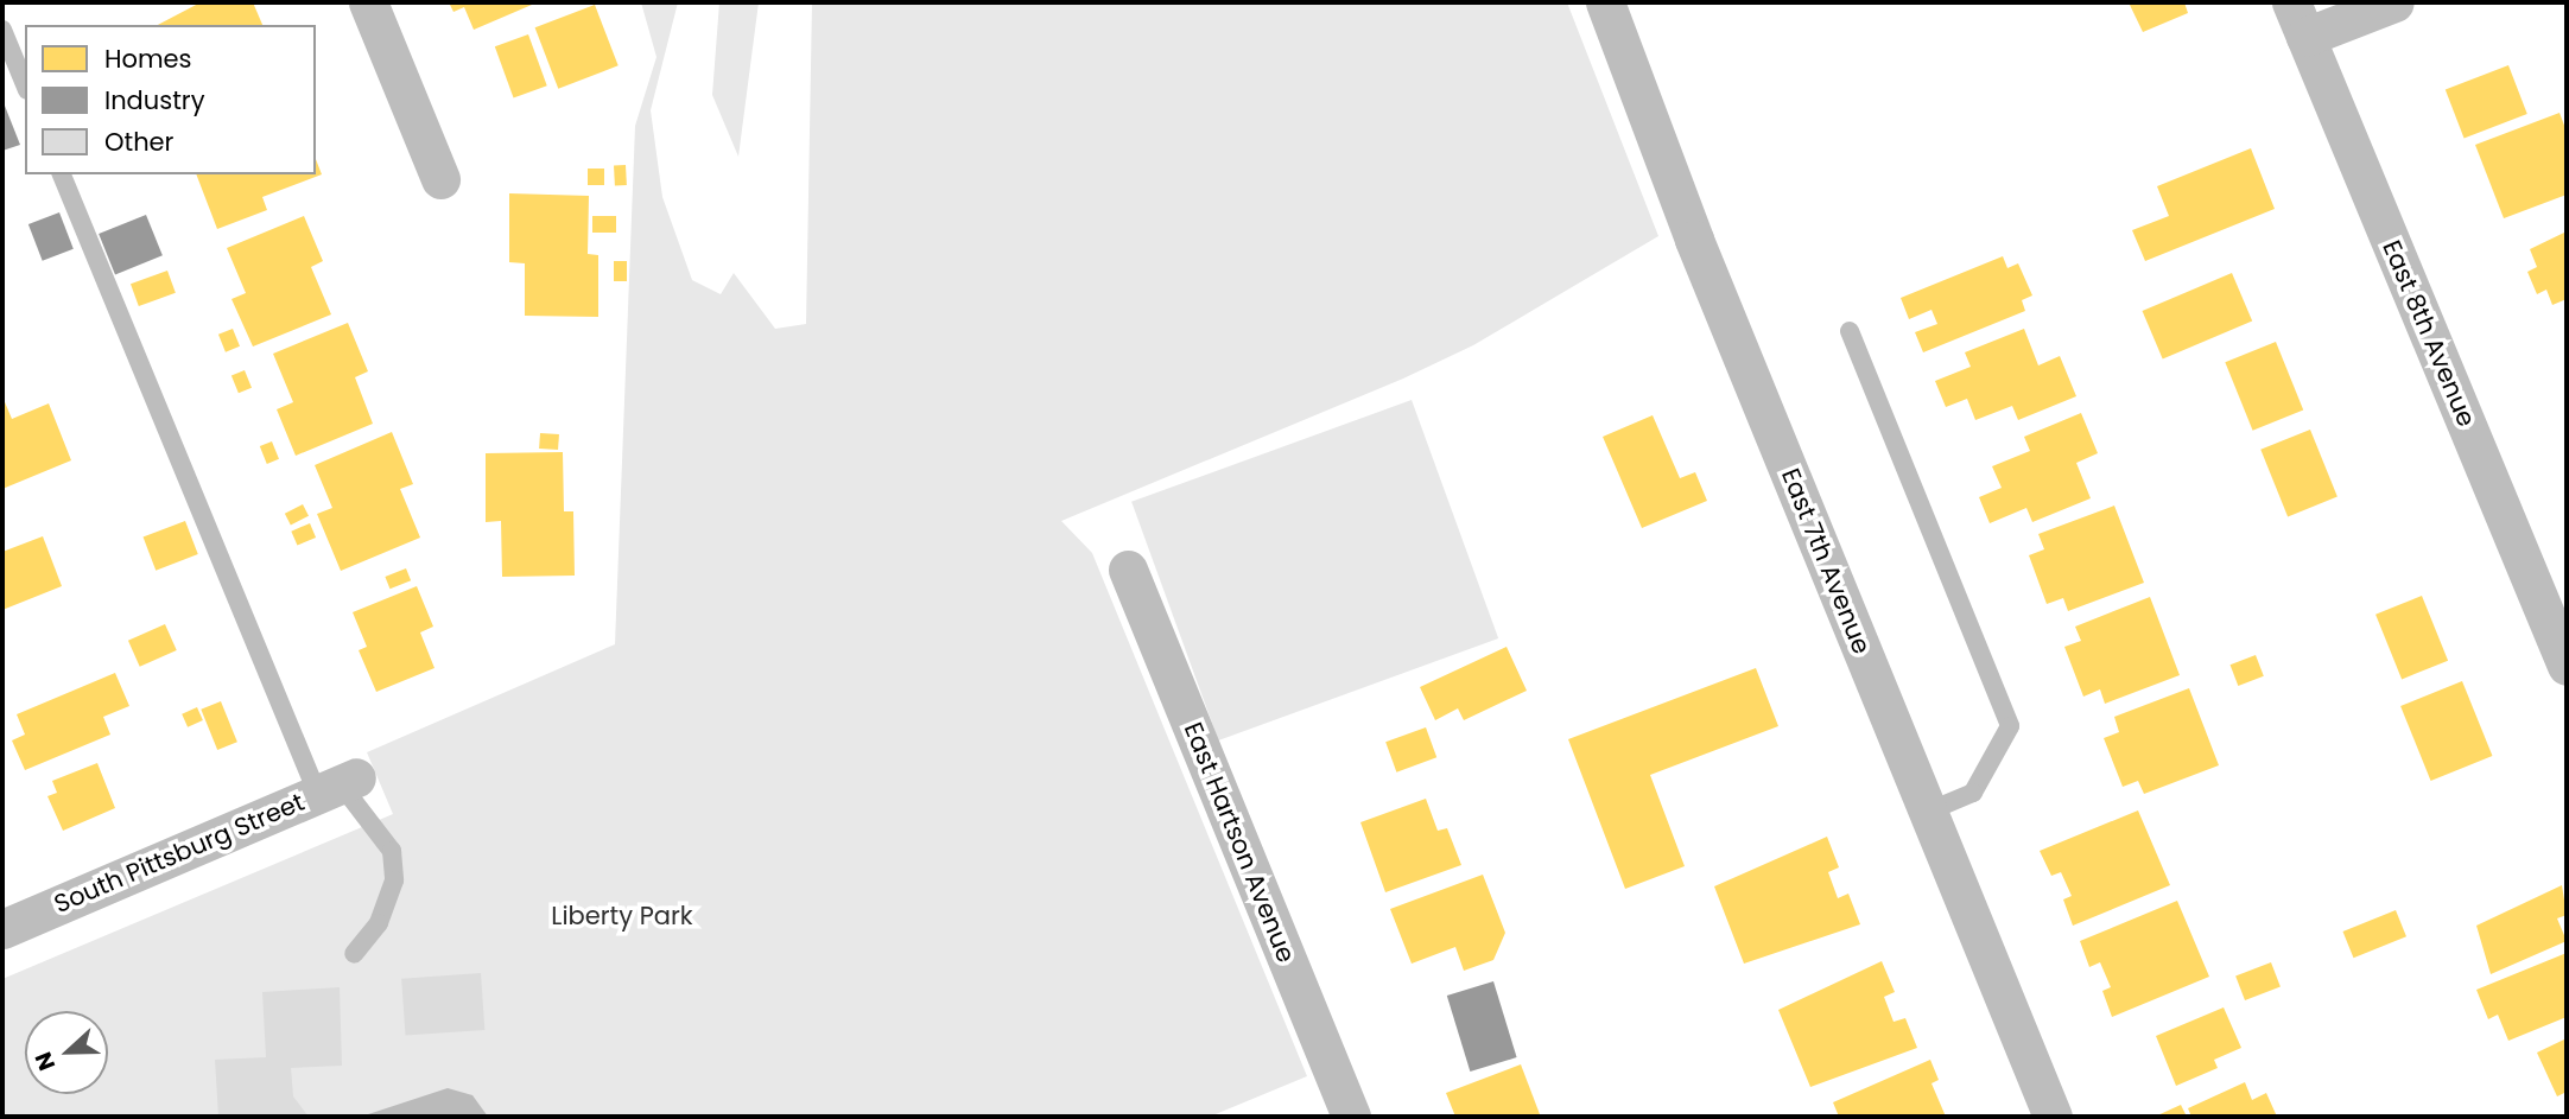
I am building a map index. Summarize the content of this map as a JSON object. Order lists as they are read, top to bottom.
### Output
{
  "streets": {
    "street": [
      "East 8th Avenue",
      "East 7th Avenue",
      "East Hartson Avenue",
      "South Pittsburg Street"
    ]
  },
  "parks": ["Liberty Park"],
  "legend": ["Homes", "Industry", "Other"],
  "north": "left"
}
